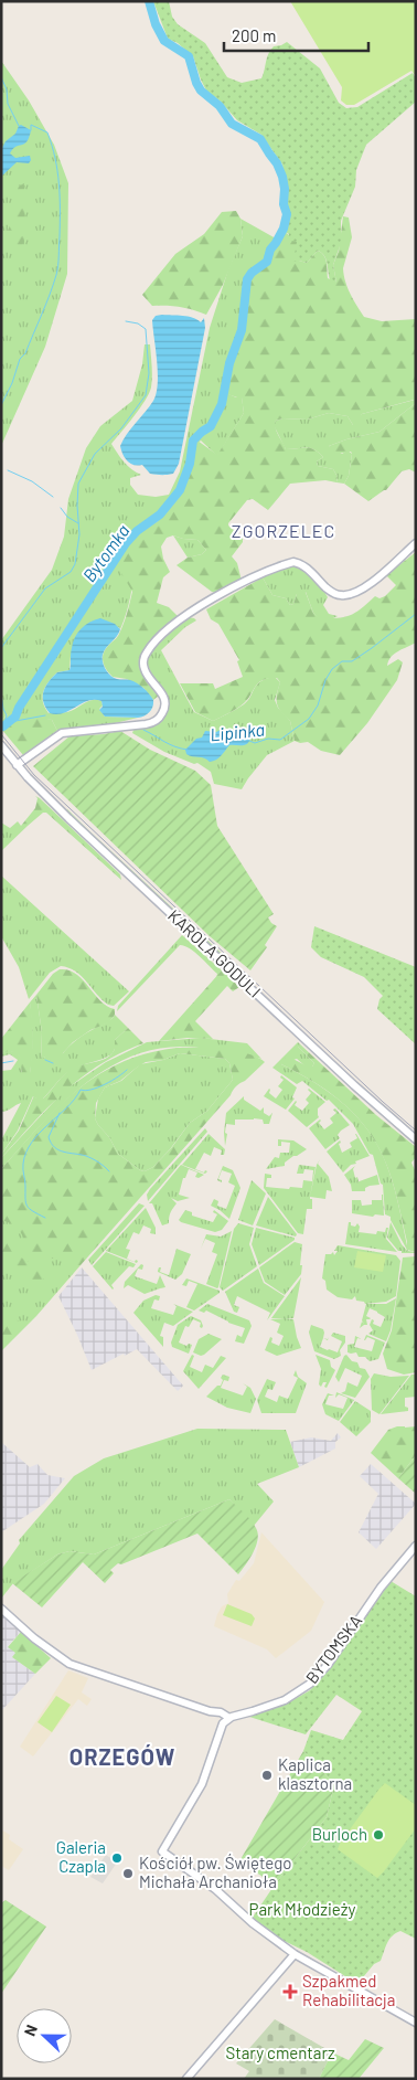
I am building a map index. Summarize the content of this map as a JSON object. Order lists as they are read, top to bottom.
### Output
{
  "streets": {
    "street": ["KAROLA GODULI", "BYTOMSKA"]
  },
  "districts": ["ZGORZELEC", "ORZEGÓW"],
  "water": ["Bytomka", "Lipinka"],
  "parks": ["Park Młodzieży", "Stary cmentarz"],
  "places": {
    "other": [
      "Kaplica klasztorna",
      "Burloch",
      "Galeria Czapla",
      "Kościół pw. Świętego Michała Archanioła"
    ],
    "health": ["Szpakmed Rehabilitacja"]
  },
  "scale_bar": "200 m",
  "north": "left"
}
